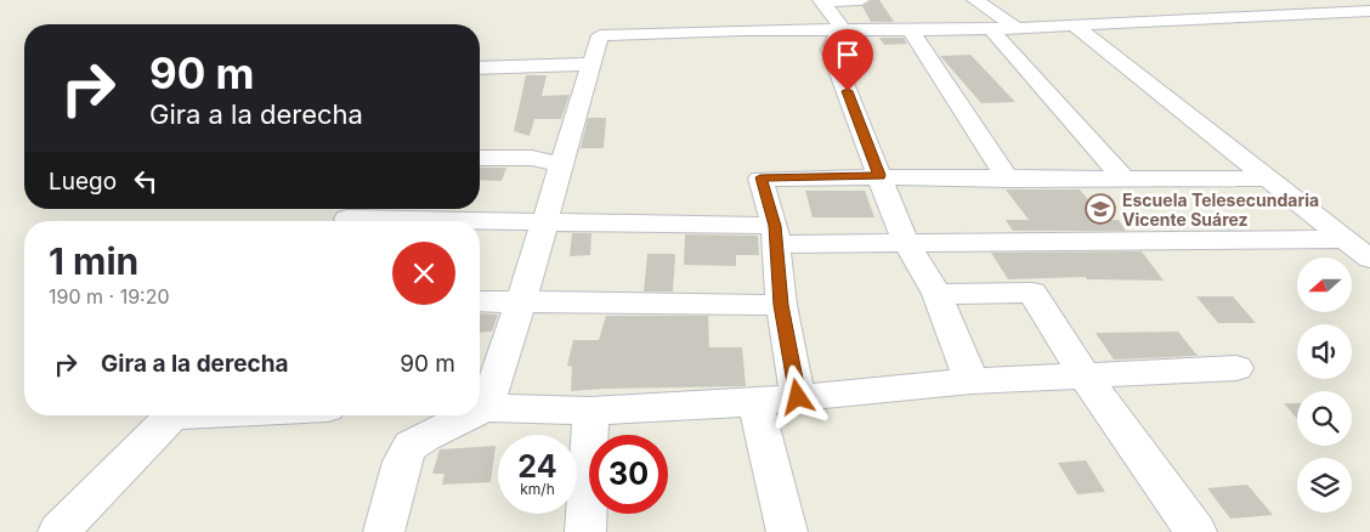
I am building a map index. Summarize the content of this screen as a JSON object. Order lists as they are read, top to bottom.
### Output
{
  "places": {
    "school or university": ["Escuela Telesecundaria Vicente Suárez"]
  },
  "north": "left",
  "page": {
    "turn": ["90 m", "Gira a la derecha"],
    "then": "Luego",
    "heading": ["1 min", "190 m · 19:20"],
    "list": [
      {
        "name": "Gira a la derecha",
        "value": "90 m"
      }
    ],
    "speed": "24 km/h",
    "limit": "30"
  }
}
